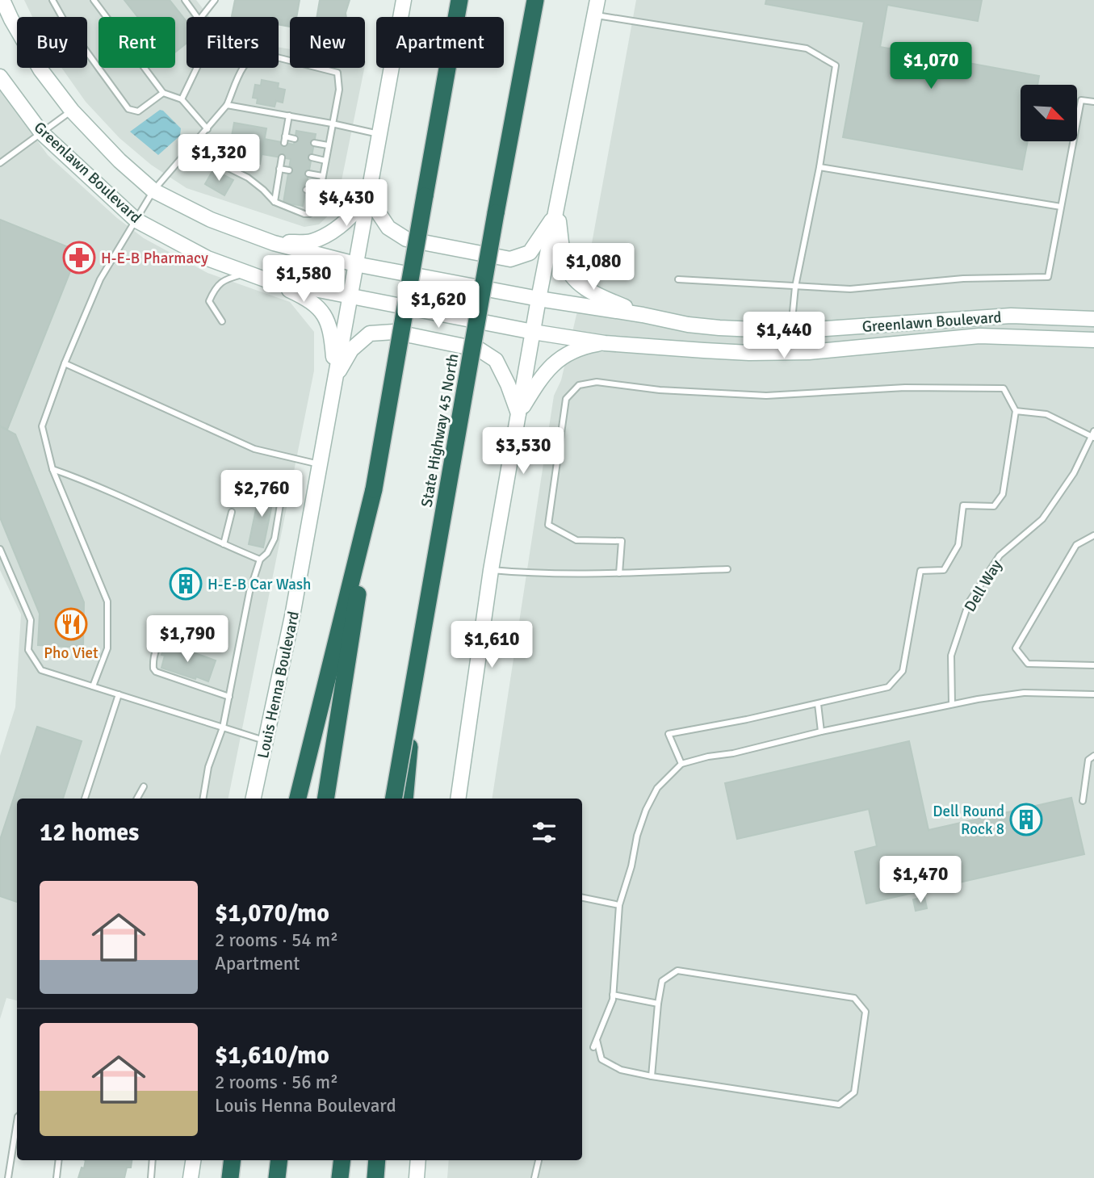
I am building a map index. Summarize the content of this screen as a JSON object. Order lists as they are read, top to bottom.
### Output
{
  "streets": {
    "highway": ["State Highway 45 North"],
    "main road": ["Greenlawn Boulevard", "Louis Henna Boulevard"],
    "lane": ["Dell Way"]
  },
  "crossings": [
    ["Greenlawn Boulevard", "Louis Henna Boulevard"]
  ],
  "places": {
    "pharmacy": ["H-E-B Pharmacy"],
    "building": ["H-E-B Car Wash", "Dell Round Rock 8"],
    "restaurant": ["Pho Viet"]
  },
  "north": "bottom right",
  "page": {
    "chip": [
      "Buy",
      "Rent",
      "Filters",
      "New",
      "Apartment"
    ],
    "price": [
      "$1,070",
      "$1,320",
      "$4,430",
      "$1,080",
      "$1,580",
      "$1,620",
      "$1,440",
      "$3,530",
      "$2,760",
      "$1,790",
      "$1,610",
      "$1,470"
    ],
    "heading": "12 homes",
    "list": [
      {
        "name": "$1,070/mo",
        "note": "2 rooms · 54 m² · Apartment"
      },
      {
        "name": "$1,610/mo",
        "note": "2 rooms · 56 m² · Louis Henna Boulevard"
      }
    ]
  }
}
